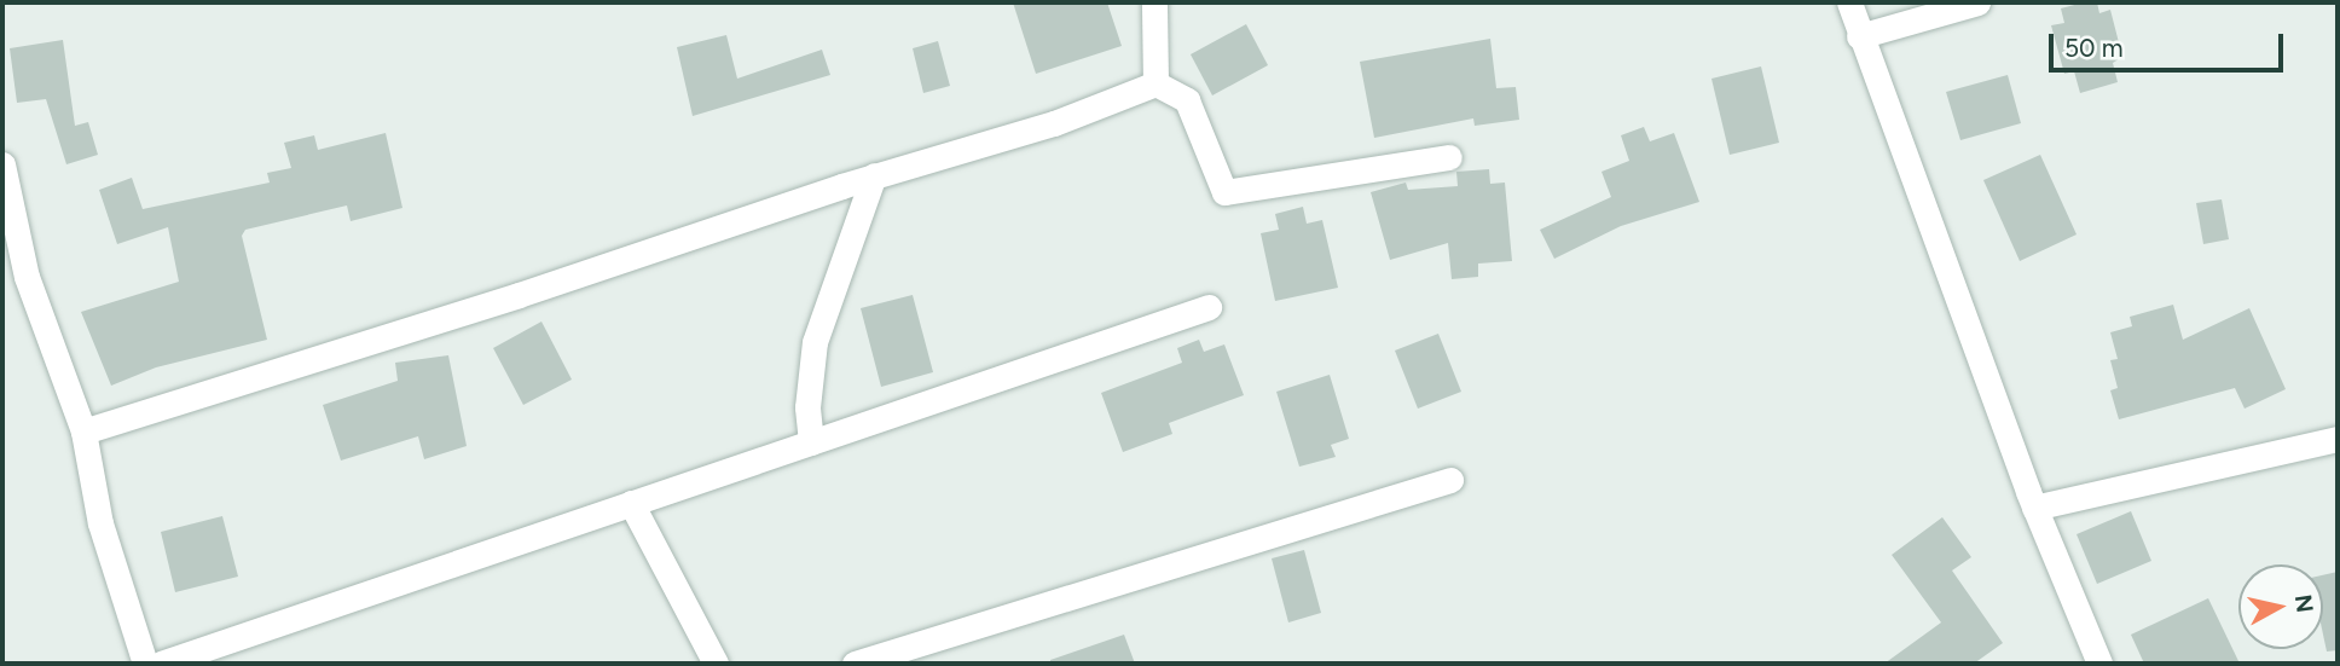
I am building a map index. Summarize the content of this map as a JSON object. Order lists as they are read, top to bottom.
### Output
{
  "scale_bar": "50 m",
  "north": "right"
}
